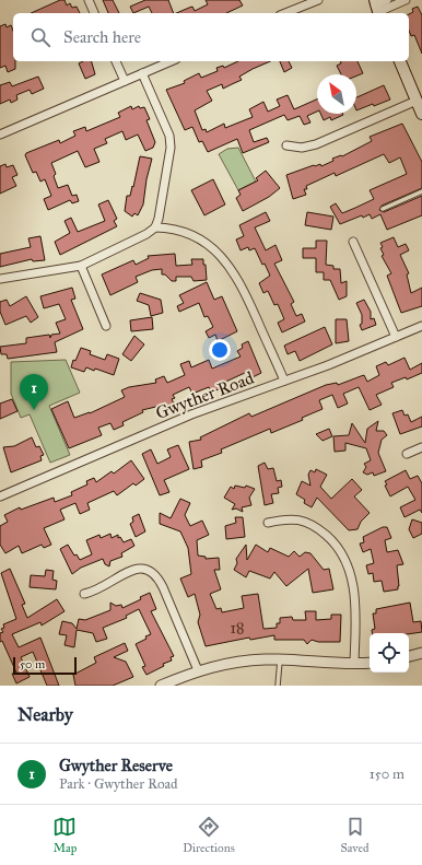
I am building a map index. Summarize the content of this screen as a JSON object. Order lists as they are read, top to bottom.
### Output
{
  "streets": {
    "street": ["Gwyther Road"]
  },
  "house_numbers": ["18"],
  "scale_bar": "50 m",
  "north": "top left",
  "page": {
    "search": "Search here",
    "pins": "1",
    "scale": "50 m",
    "heading": "Nearby",
    "list": [
      {
        "mark": "1",
        "name": "Gwyther Reserve",
        "note": "Park · Gwyther Road",
        "value": "150 m"
      }
    ],
    "nav": ["Map", "Directions", "Saved"]
  }
}
